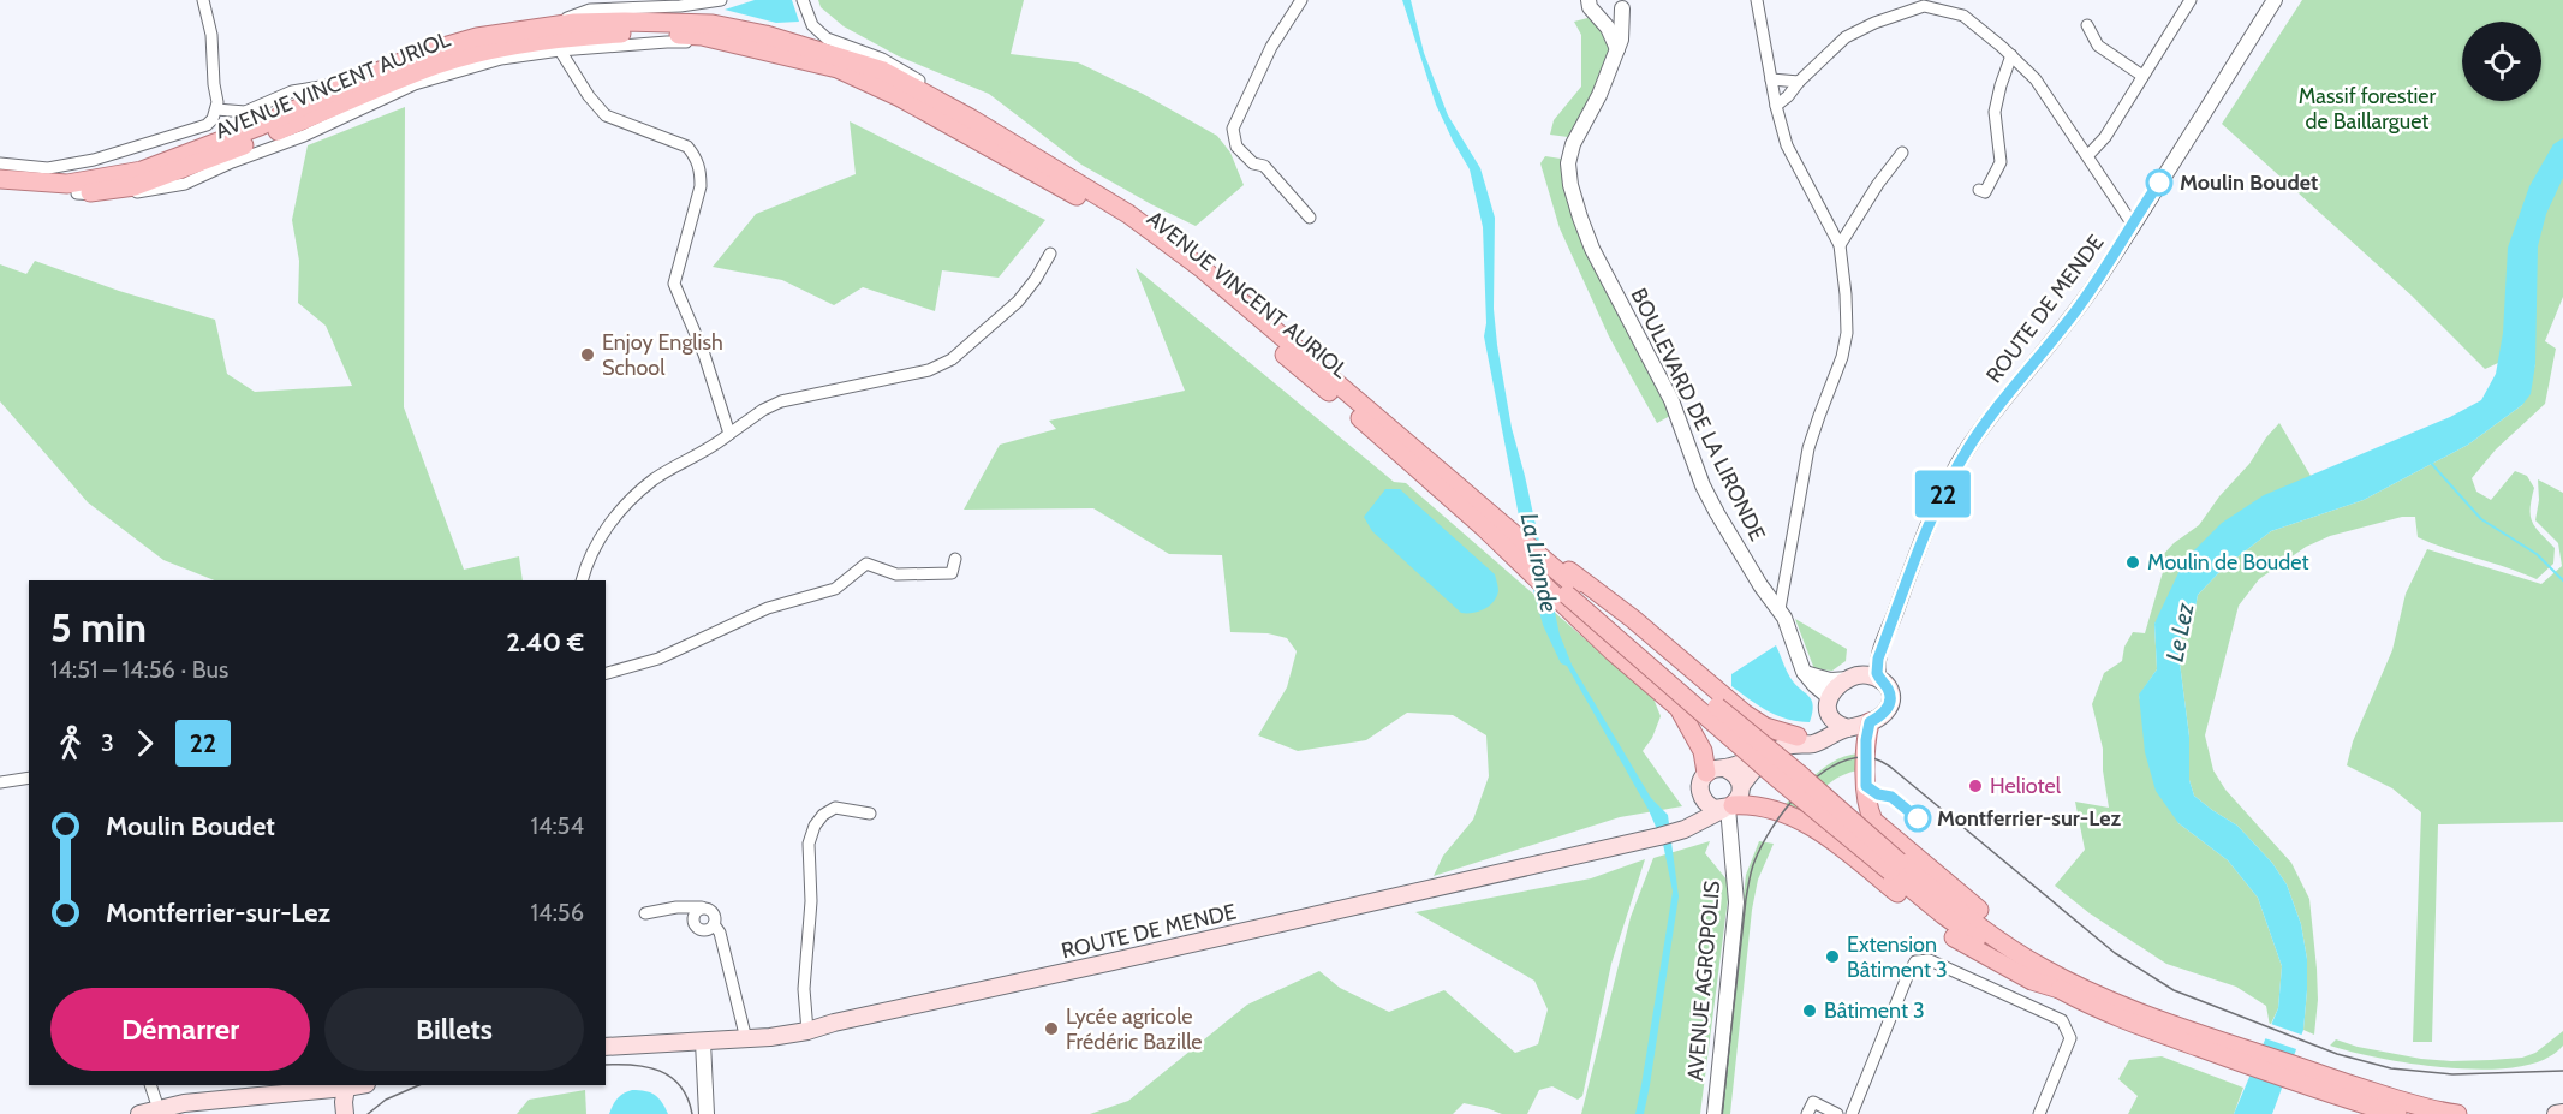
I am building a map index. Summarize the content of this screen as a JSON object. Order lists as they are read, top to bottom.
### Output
{
  "streets": {
    "main road": ["AVENUE VINCENT AURIOL", "ROUTE DE MENDE"],
    "street": ["BOULEVARD DE LA LIRONDE", "AVENUE AGROPOLIS"]
  },
  "crossings": [
    ["ROUTE DE MENDE", "BOULEVARD DE LA LIRONDE"],
    ["ROUTE DE MENDE", "AVENUE AGROPOLIS"]
  ],
  "water": ["La Lironde", "Le Lez"],
  "parks": ["Massif forestier de Baillarguet"],
  "places": [
    "Moulin Boudet",
    "Enjoy English School",
    "Moulin de Boudet",
    "Heliotel",
    "Montferrier-sur-Lez",
    "Extension Bâtiment 3",
    "Bâtiment 3",
    "Lycée agricole Frédéric Bazille"
  ],
  "lines": ["bus line 22"],
  "page": {
    "on_map": "22",
    "heading": ["5 min", "14:51 – 14:56 · Bus", "2.40 €"],
    "legs": ["3", "22"],
    "list": [
      {
        "name": "Moulin Boudet",
        "value": "14:54"
      },
      {
        "name": "Montferrier-sur-Lez",
        "value": "14:56"
      }
    ],
    "buttons": ["Démarrer", "Billets"]
  }
}
